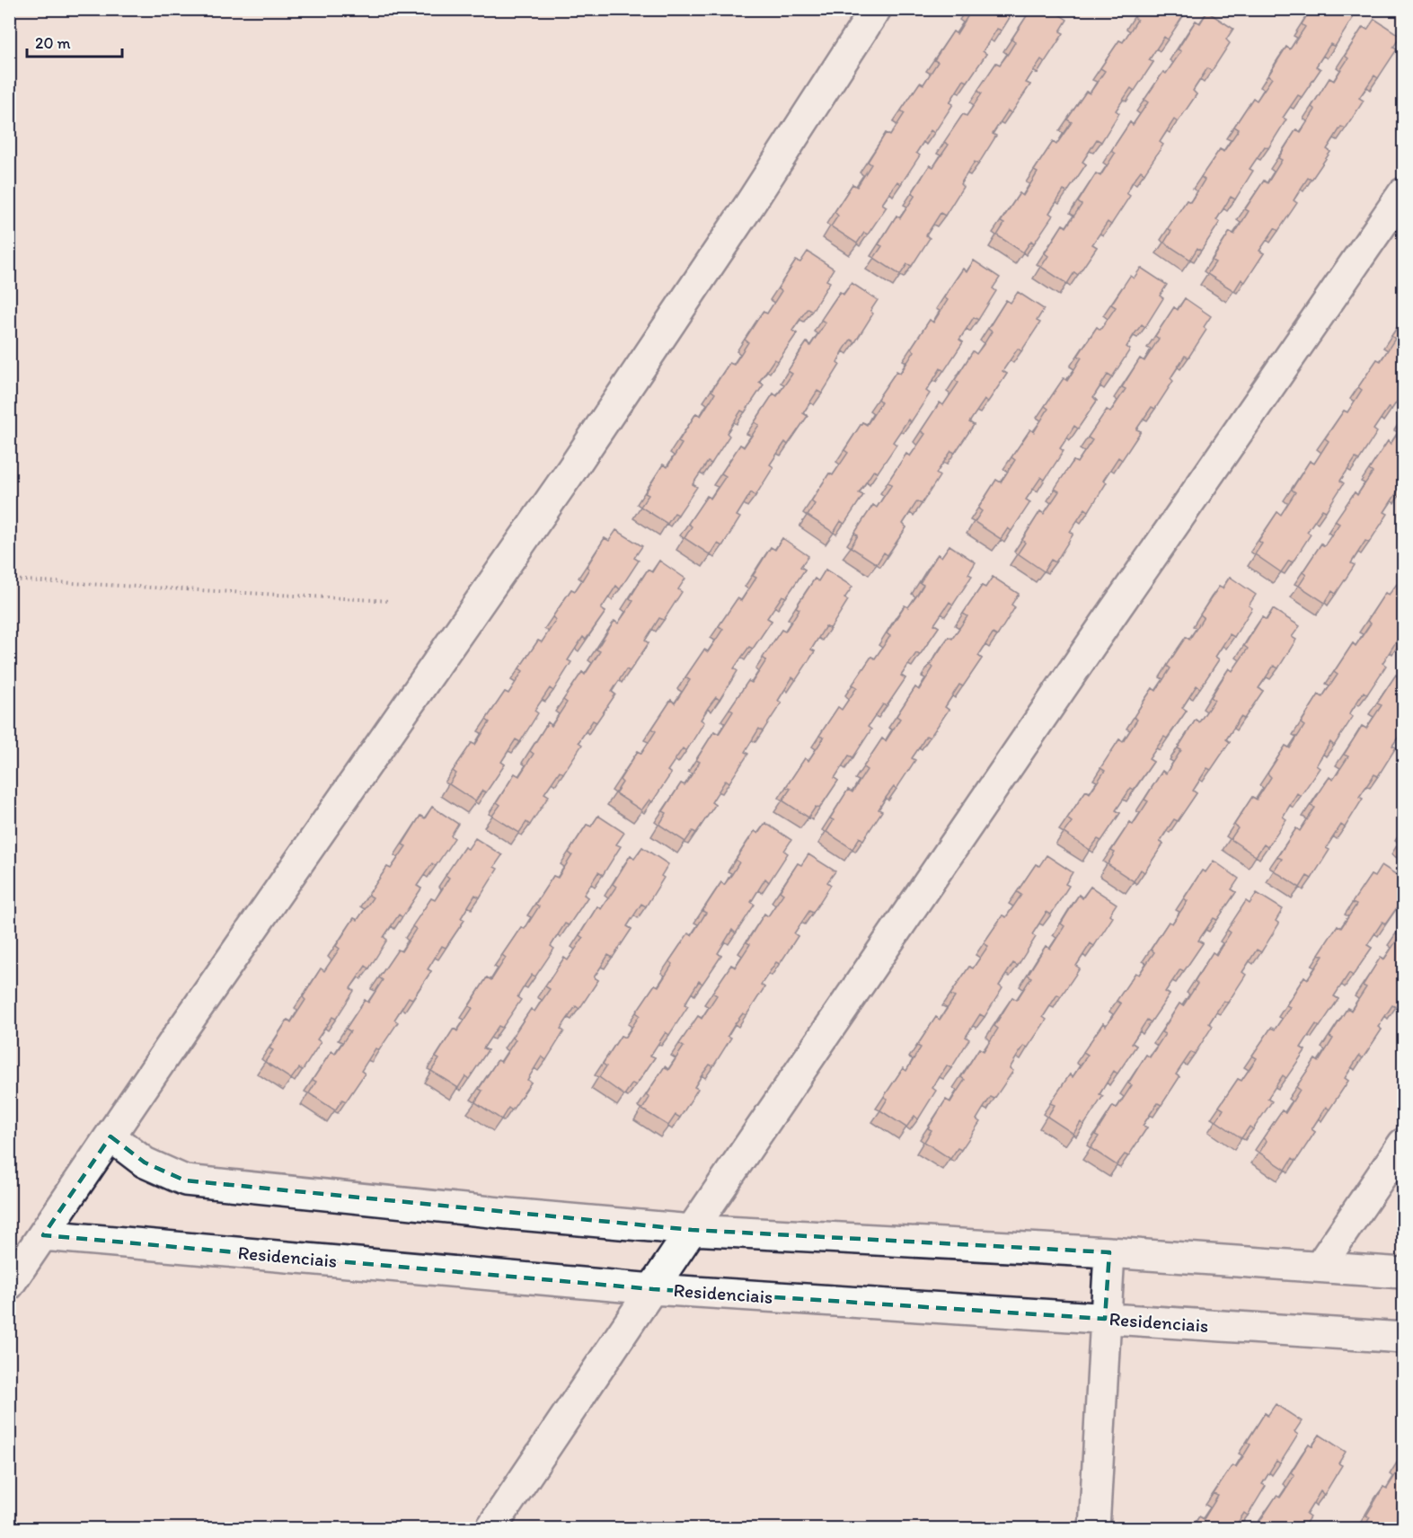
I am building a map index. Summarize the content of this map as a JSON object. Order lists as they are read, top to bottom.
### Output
{
  "streets": {
    "street": ["Residenciais"]
  },
  "scale_bar": "20 m"
}
